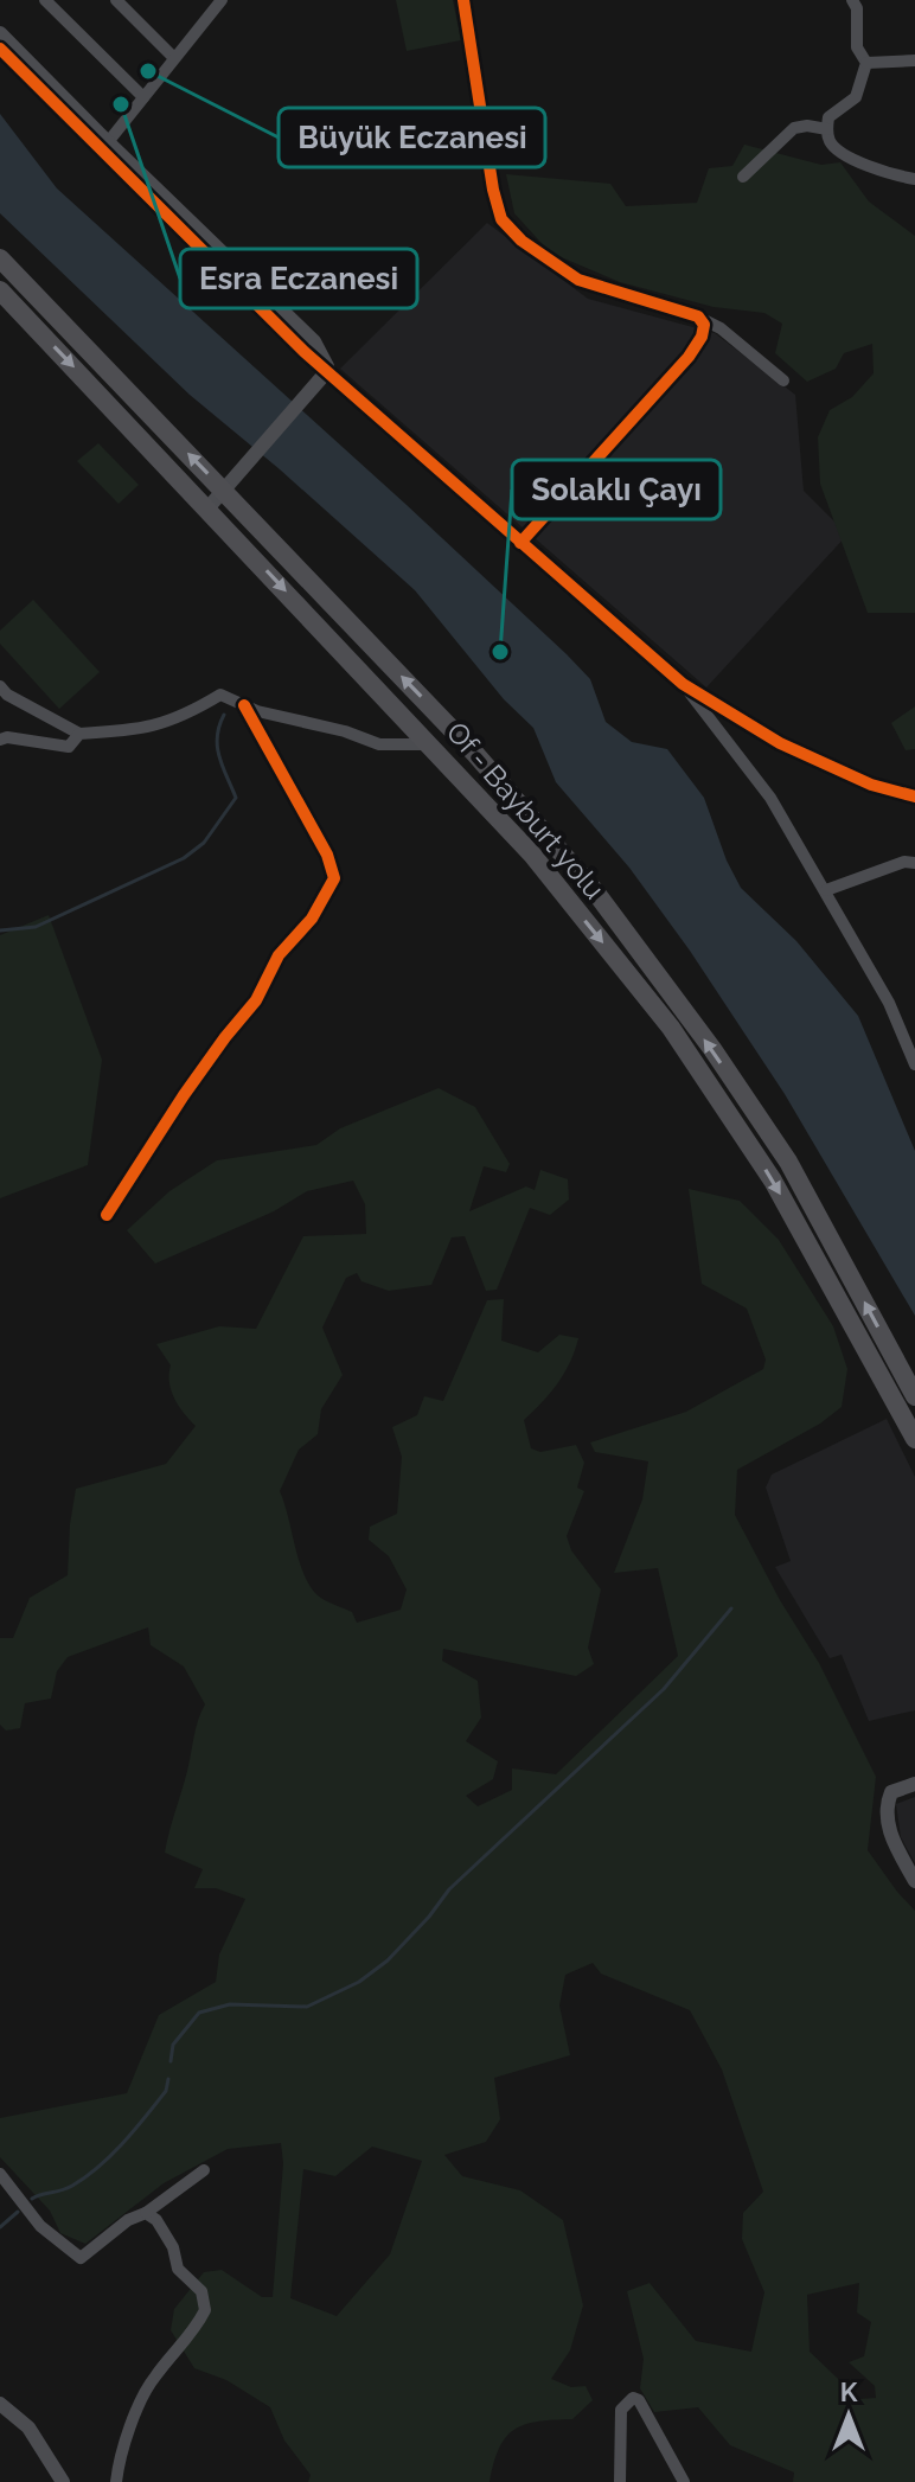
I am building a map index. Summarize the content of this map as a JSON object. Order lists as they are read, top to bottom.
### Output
{
  "streets": {
    "highway": ["Of - Bayburt yolu"]
  },
  "places": ["Büyük Eczanesi", "Esra Eczanesi", "Solaklı Çayı"],
  "north": "top"
}
